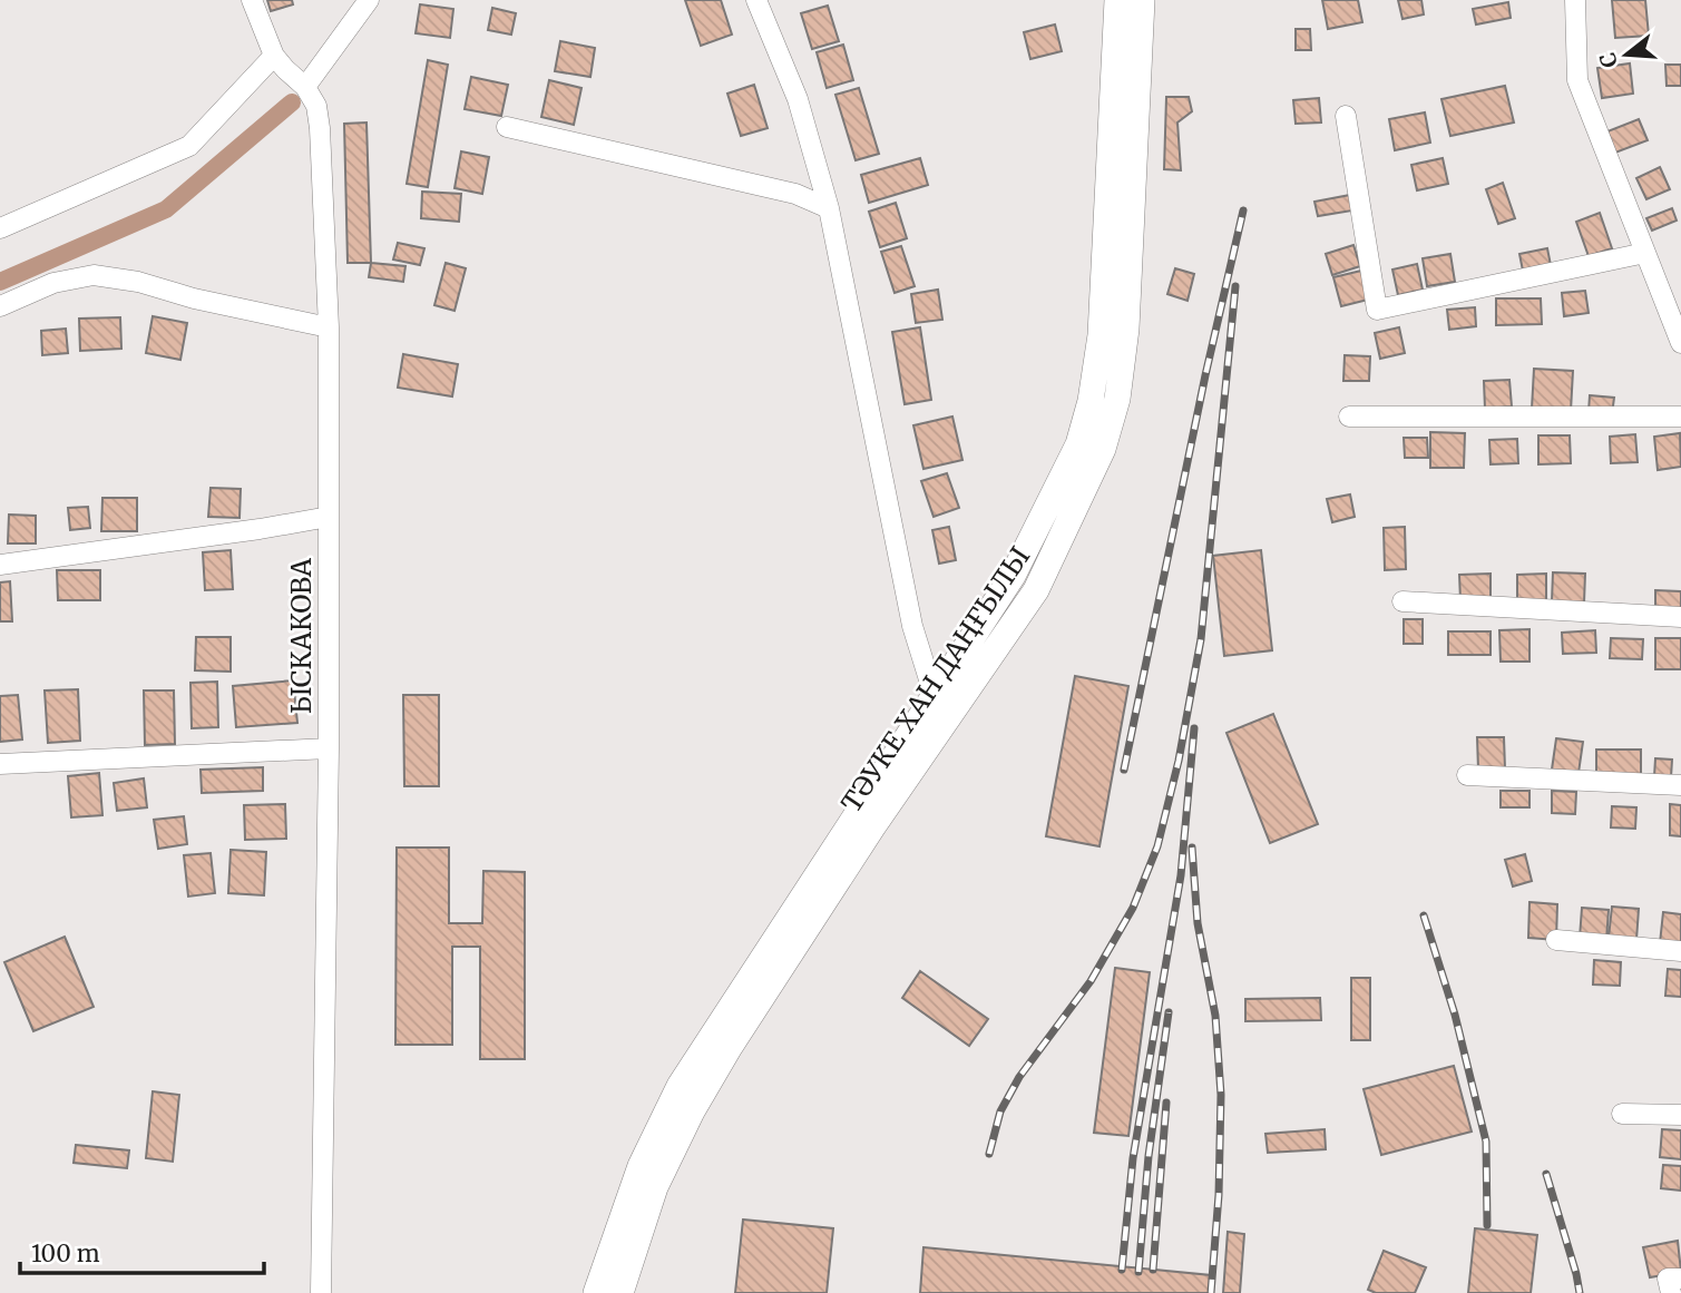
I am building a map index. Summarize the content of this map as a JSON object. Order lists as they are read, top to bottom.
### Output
{
  "streets": {
    "main road": ["ТӘУКЕ ХАН ДАҢҒЫЛЫ"],
    "street": ["ЫСКАКОВА"]
  },
  "scale_bar": "100 m",
  "north": "left"
}
